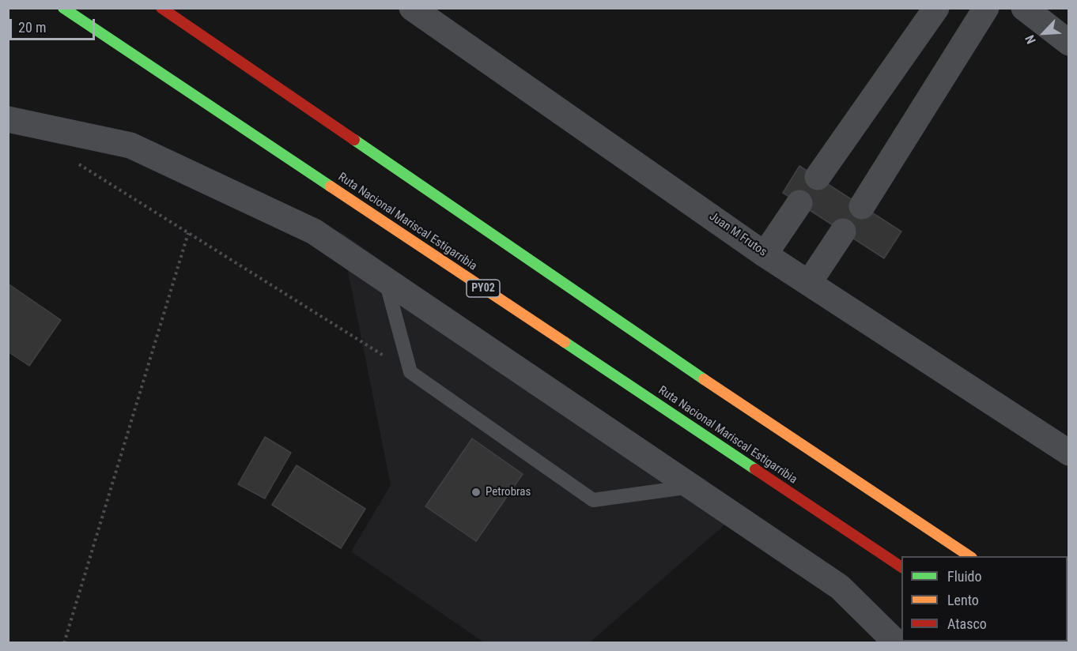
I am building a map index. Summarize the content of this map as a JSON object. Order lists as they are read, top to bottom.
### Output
{
  "streets": {
    "highway": ["Ruta Nacional Mariscal Estigarribia", "PY02"],
    "street": ["Juan M Frutos"]
  },
  "places": ["Petrobras"],
  "legend": ["Fluido", "Lento", "Atasco"],
  "scale_bar": "20 m",
  "north": "bottom left"
}
